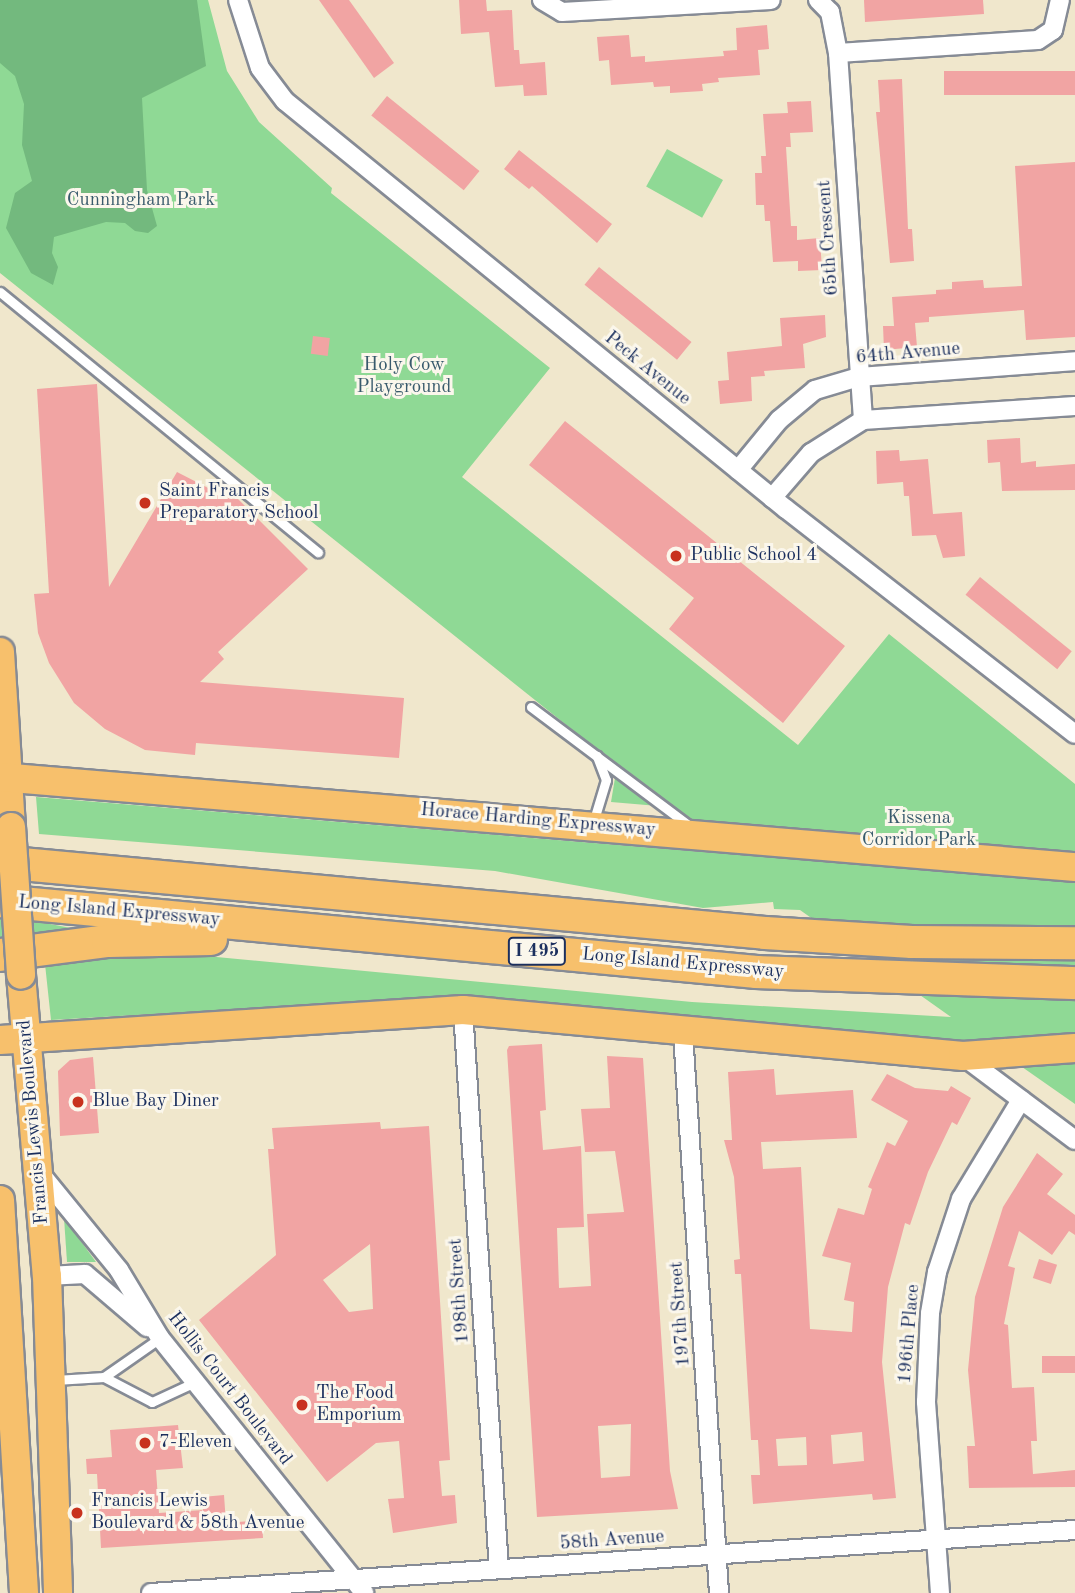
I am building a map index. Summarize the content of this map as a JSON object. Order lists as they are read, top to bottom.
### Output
{
  "streets": {
    "highway": ["Long Island Expressway", "I 495"],
    "main road": ["Horace Harding Expressway", "Francis Lewis Boulevard"],
    "street": [
      "65th Crescent",
      "64th Avenue",
      "Peck Avenue",
      "198th Street",
      "197th Street",
      "196th Place",
      "Hollis Court Boulevard",
      "58th Avenue"
    ]
  },
  "crossings": [
    ["65th Crescent", "64th Avenue"],
    ["64th Avenue", "Peck Avenue"],
    ["Horace Harding Expressway", "Francis Lewis Boulevard"],
    ["Francis Lewis Boulevard", "Hollis Court Boulevard"],
    ["198th Street", "58th Avenue"],
    ["197th Street", "58th Avenue"],
    ["196th Place", "58th Avenue"],
    ["Hollis Court Boulevard", "58th Avenue"]
  ],
  "parks": ["Cunningham Park", "Holy Cow Playground", "Kissena Corridor Park"],
  "places": [
    "Saint Francis Preparatory School",
    "Public School 4",
    "Blue Bay Diner",
    "The Food Emporium",
    "7-Eleven",
    "Francis Lewis Boulevard & 58th Avenue"
  ]
}
